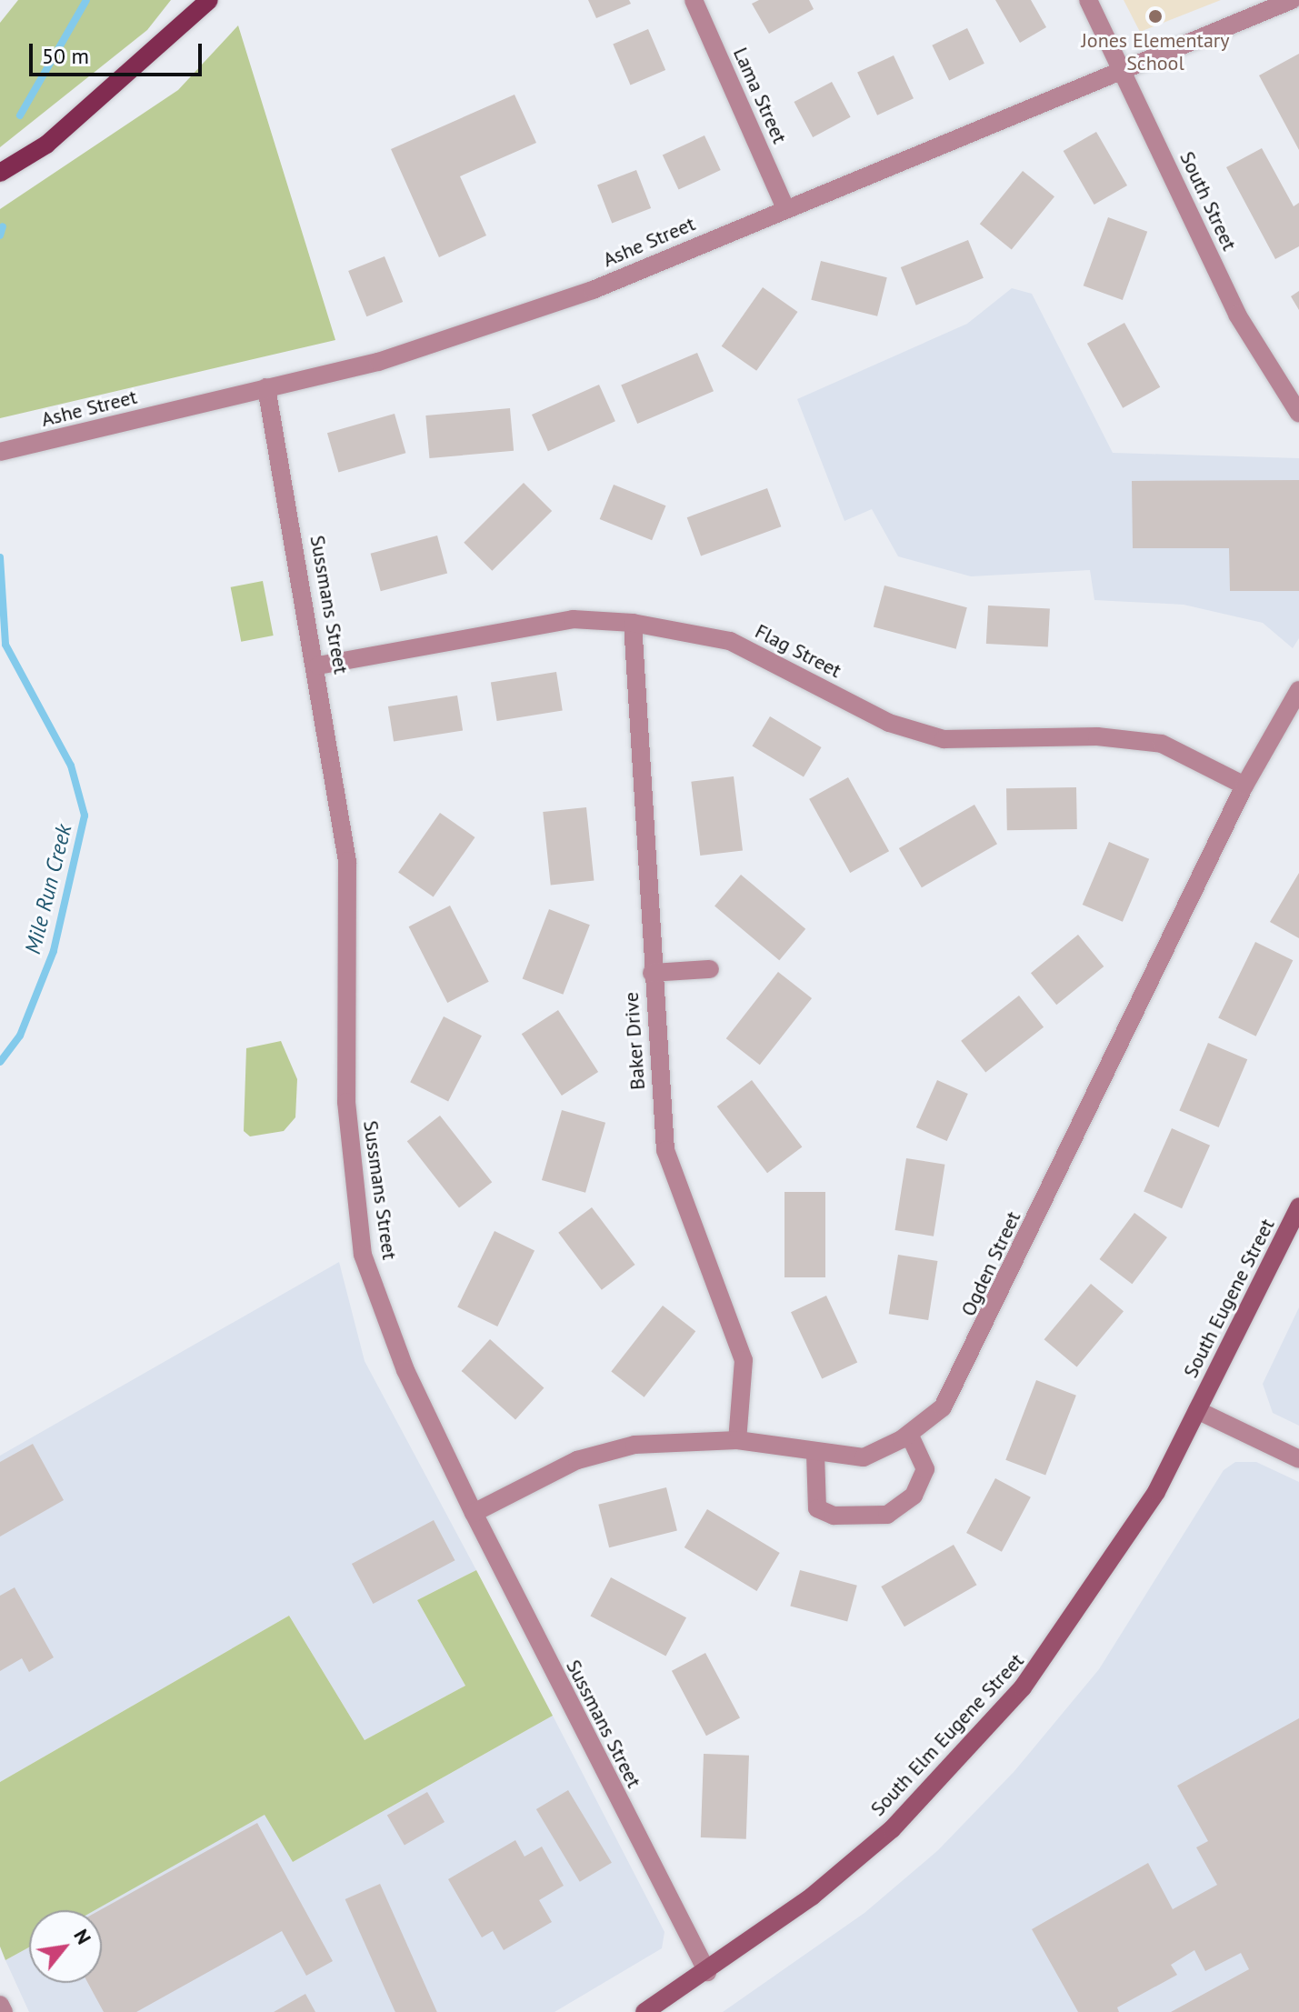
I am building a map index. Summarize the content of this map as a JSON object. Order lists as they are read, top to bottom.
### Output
{
  "streets": {
    "main road": ["South Eugene Street", "South Elm Eugene Street"],
    "street": [
      "Lama Street",
      "South Street",
      "Ashe Street",
      "Sussmans Street",
      "Flag Street",
      "Baker Drive",
      "Ogden Street"
    ]
  },
  "crossings": [
    ["Lama Street", "Ashe Street"],
    ["South Street", "Ashe Street"],
    ["Ashe Street", "Sussmans Street"],
    ["Sussmans Street", "Flag Street"],
    ["Sussmans Street", "Ogden Street"],
    ["Sussmans Street", "South Elm Eugene Street"],
    ["Flag Street", "Baker Drive"],
    ["Flag Street", "Ogden Street"],
    ["Baker Drive", "Ogden Street"],
    ["South Eugene Street", "South Elm Eugene Street"]
  ],
  "water": ["Mile Run Creek"],
  "places": ["Jones Elementary School"],
  "scale_bar": "50 m",
  "north": "top right"
}
